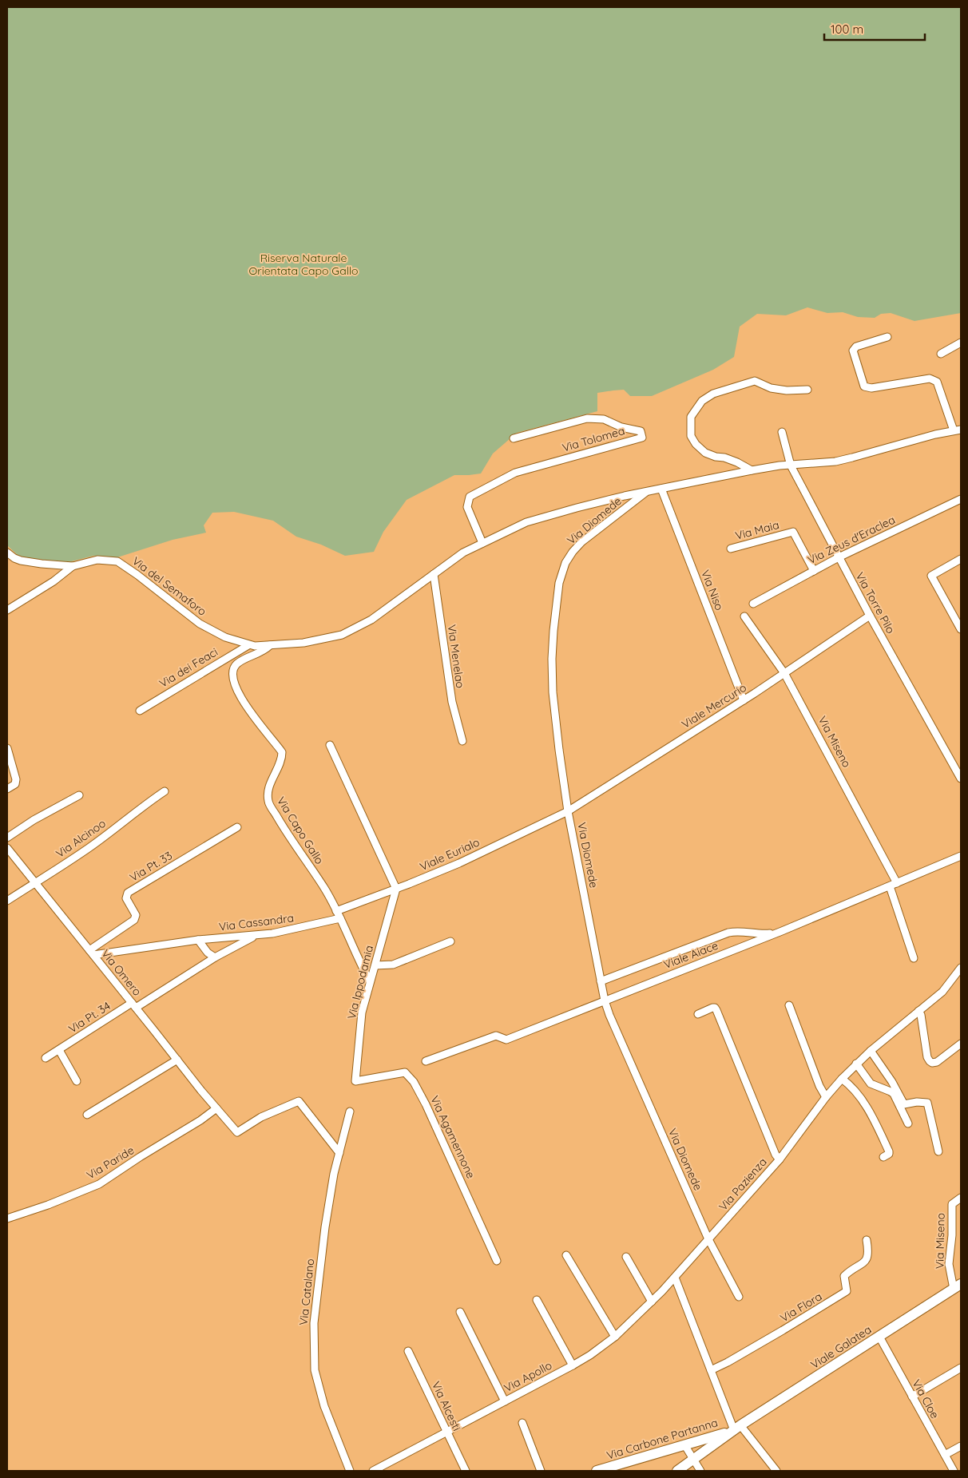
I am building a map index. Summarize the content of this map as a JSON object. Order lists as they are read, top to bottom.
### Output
{
  "streets": {
    "main road": ["Viale Galatea", "Via Carbone Partanna"],
    "street": [
      "Via Tolomea",
      "Via Diomede",
      "Via Maia",
      "Via Zeus d'Eraclea",
      "Via del Semaforo",
      "Via Niso",
      "Via Torre Pilo",
      "Via Menelao",
      "Via dei Feaci",
      "Viale Mercurio",
      "Via Miseno",
      "Via Capo Gallo",
      "Via Alcinoo",
      "Viale Eurialo",
      "Via Pt. 33",
      "Via Cassandra",
      "Viale Aiace",
      "Via Omero",
      "Via Ippodamia",
      "Via Pt. 34",
      "Via Agamennone",
      "Via Paride",
      "Via Pazienza",
      "Via Catalano",
      "Via Flora",
      "Via Apollo",
      "Via Cloe",
      "Via Alcesti"
    ]
  },
  "crossings": [
    ["Via Diomede", "Viale Mercurio"],
    ["Via Diomede", "Viale Eurialo"],
    ["Via Diomede", "Viale Aiace"],
    ["Via Diomede", "Via Pazienza"],
    ["Via Maia", "Via Zeus d'Eraclea"],
    ["Via Zeus d'Eraclea", "Via Torre Pilo"],
    ["Via del Semaforo", "Via dei Feaci"],
    ["Via del Semaforo", "Via Capo Gallo"],
    ["Via Niso", "Viale Mercurio"],
    ["Via Torre Pilo", "Viale Mercurio"],
    ["Viale Mercurio", "Via Miseno"],
    ["Viale Mercurio", "Viale Eurialo"],
    ["Via Miseno", "Viale Aiace"],
    ["Via Miseno", "Viale Galatea"],
    ["Via Capo Gallo", "Viale Eurialo"],
    ["Via Capo Gallo", "Via Cassandra"],
    ["Via Capo Gallo", "Via Ippodamia"],
    ["Via Alcinoo", "Via Omero"],
    ["Viale Eurialo", "Via Cassandra"],
    ["Viale Eurialo", "Via Ippodamia"],
    ["Via Pt. 33", "Via Omero"],
    ["Via Omero", "Via Pt. 34"],
    ["Via Omero", "Via Paride"],
    ["Via Omero", "Via Catalano"],
    ["Via Ippodamia", "Via Agamennone"],
    ["Via Pazienza", "Via Apollo"],
    ["Viale Galatea", "Via Cloe"],
    ["Viale Galatea", "Via Carbone Partanna"],
    ["Via Apollo", "Via Alcesti"]
  ],
  "parks": ["Riserva Naturale Orientata Capo Gallo"],
  "scale_bar": "100 m"
}
